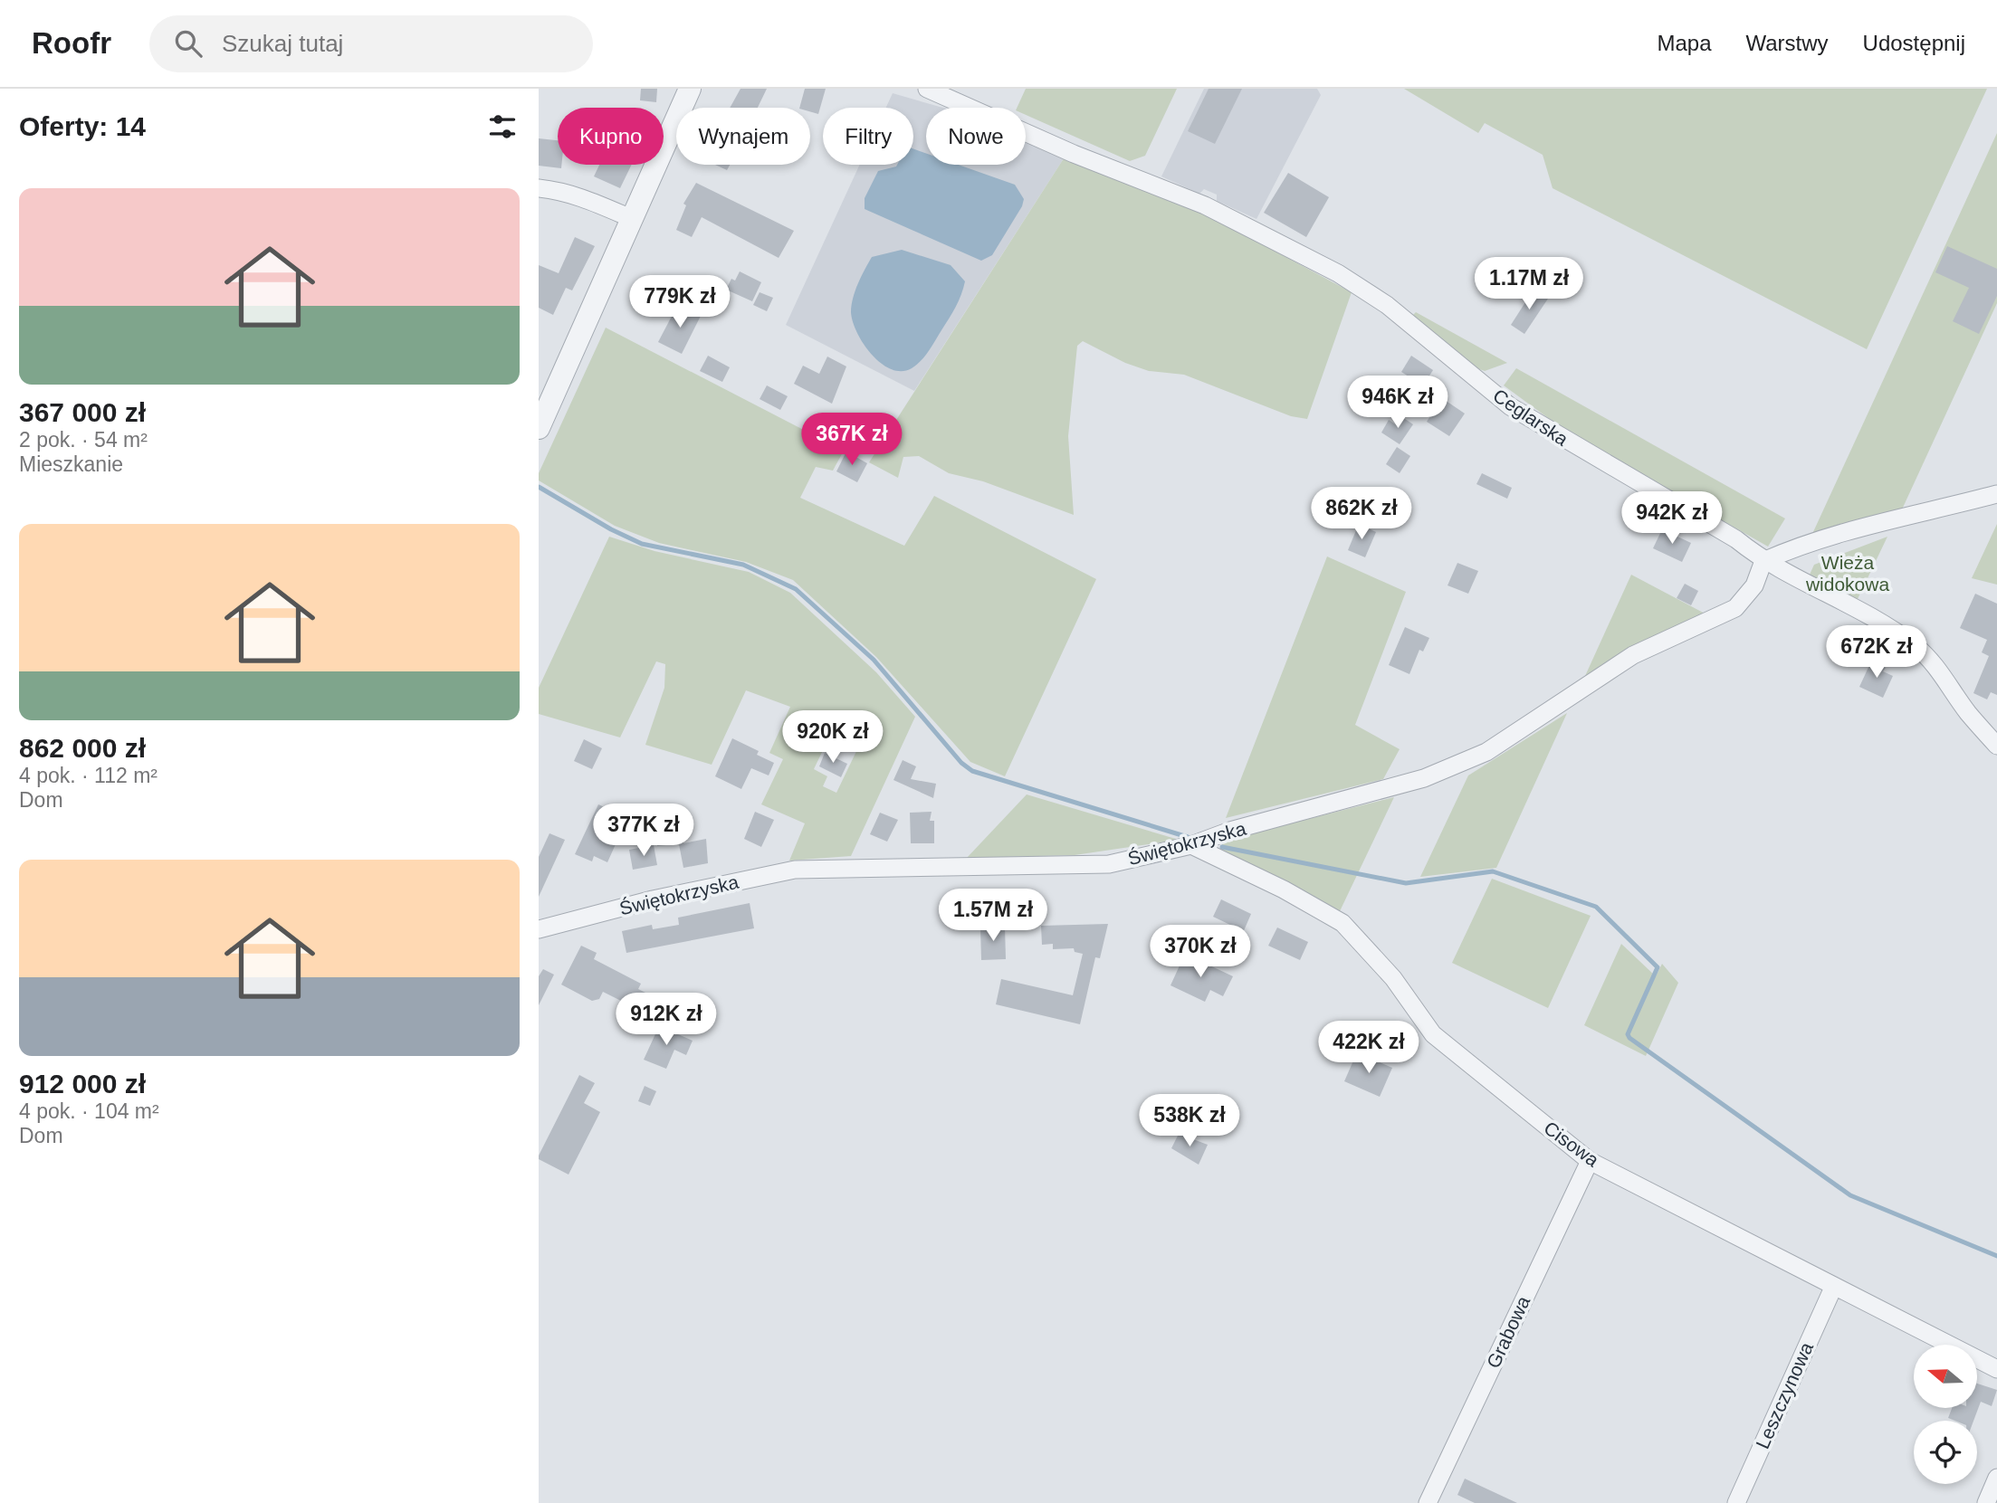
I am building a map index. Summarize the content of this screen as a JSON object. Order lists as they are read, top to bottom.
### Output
{
  "streets": {
    "street": [
      "Ceglarska",
      "Świętokrzyska",
      "Cisowa",
      "Grabowa",
      "Leszczynowa"
    ]
  },
  "crossings": [
    ["Ceglarska", "Świętokrzyska"],
    ["Świętokrzyska", "Cisowa"],
    ["Cisowa", "Grabowa"],
    ["Cisowa", "Leszczynowa"]
  ],
  "parks": ["Wieża widokowa"],
  "north": "left",
  "page": {
    "header": "Roofr",
    "search": "Szukaj tutaj",
    "nav": ["Mapa", "Warstwy", "Udostępnij"],
    "heading": "Oferty: 14",
    "chip": [
      "Kupno",
      "Wynajem",
      "Filtry",
      "Nowe"
    ],
    "list": [
      {
        "name": "367 000 zł",
        "note": "2 pok. · 54 m² · Mieszkanie"
      },
      {
        "name": "862 000 zł",
        "note": "4 pok. · 112 m² · Dom"
      },
      {
        "name": "912 000 zł",
        "note": "4 pok. · 104 m² · Dom"
      }
    ],
    "price": [
      "1.17M zł",
      "779K zł",
      "946K zł",
      "367K zł",
      "862K zł",
      "942K zł",
      "672K zł",
      "920K zł",
      "377K zł",
      "1.57M zł",
      "370K zł",
      "912K zł",
      "422K zł",
      "538K zł"
    ]
  }
}
